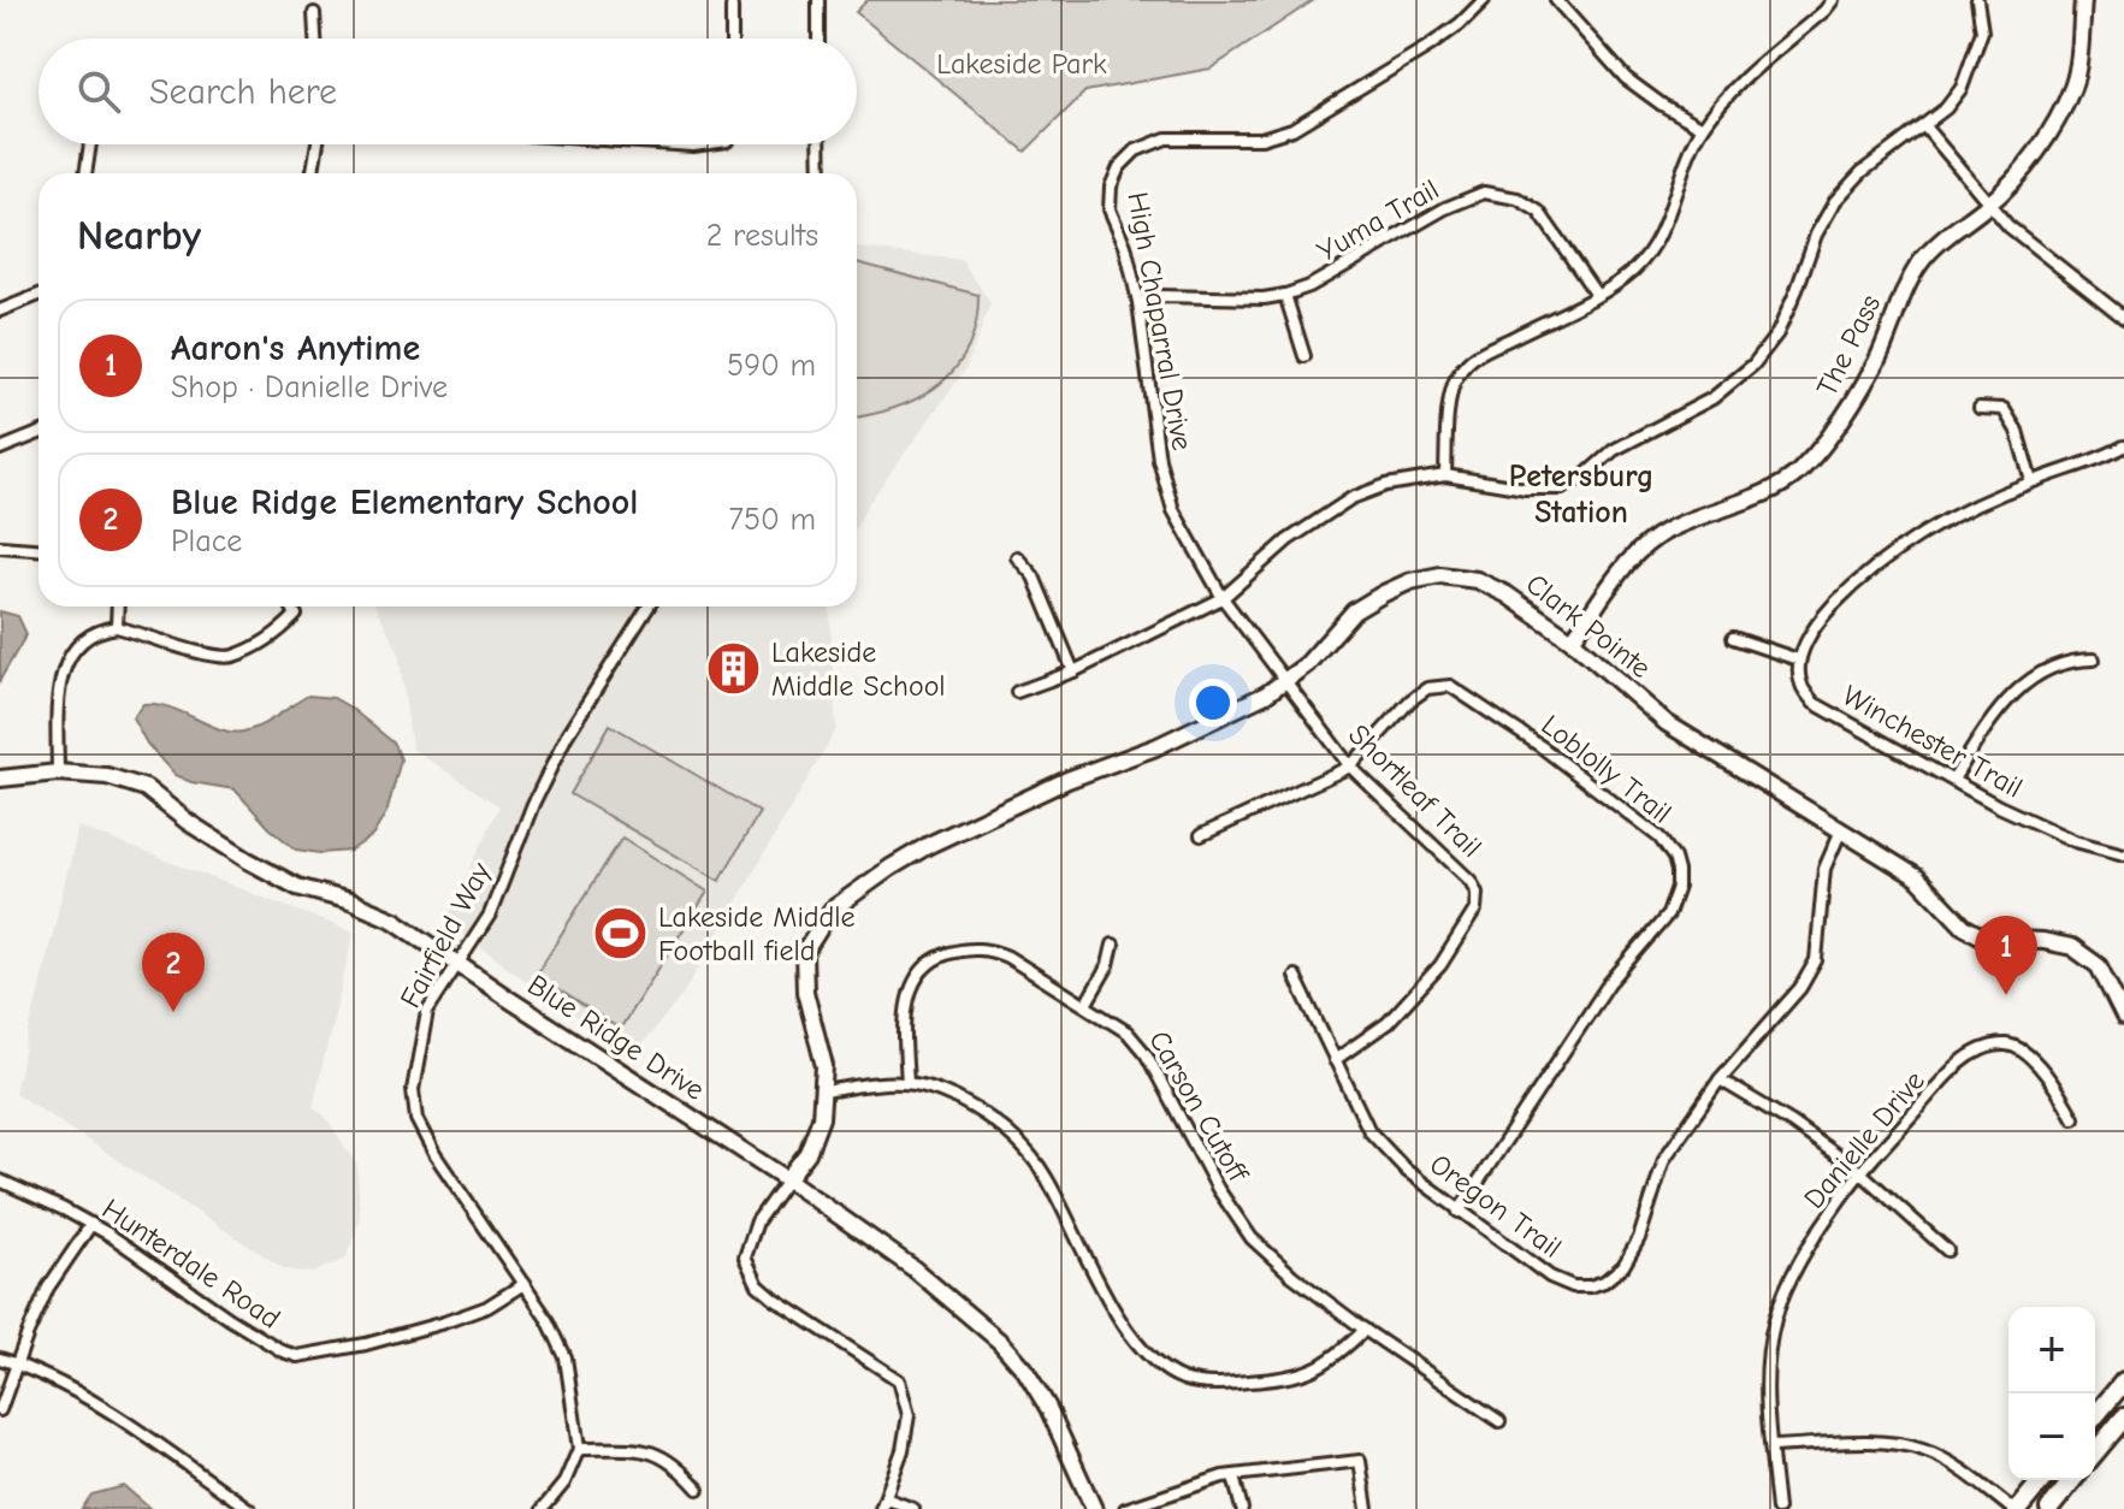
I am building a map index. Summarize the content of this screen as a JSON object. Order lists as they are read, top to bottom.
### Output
{
  "streets": {
    "street": [
      "Yuma Trail",
      "High Chaparral Drive",
      "The Pass",
      "Clark Pointe",
      "Winchester Trail",
      "Loblolly Trail",
      "Shortleaf Trail",
      "Fairfield Way",
      "Blue Ridge Drive",
      "Carson Cutoff",
      "Danielle Drive",
      "Oregon Trail",
      "Hunterdale Road"
    ]
  },
  "crossings": [
    ["Yuma Trail", "High Chaparral Drive"],
    ["High Chaparral Drive", "Clark Pointe"],
    ["High Chaparral Drive", "Shortleaf Trail"],
    ["The Pass", "Clark Pointe"],
    ["Clark Pointe", "Shortleaf Trail"],
    ["Clark Pointe", "Blue Ridge Drive"],
    ["Clark Pointe", "Oregon Trail"],
    ["Loblolly Trail", "Shortleaf Trail"],
    ["Loblolly Trail", "Oregon Trail"],
    ["Shortleaf Trail", "Oregon Trail"],
    ["Fairfield Way", "Blue Ridge Drive"],
    ["Fairfield Way", "Hunterdale Road"]
  ],
  "districts": ["Petersburg Station"],
  "parks": ["Lakeside Park"],
  "places": {
    "building": ["Lakeside Middle School"],
    "sports": ["Lakeside Middle Football field"]
  },
  "page": {
    "search": "Search here",
    "heading": ["Nearby", "2 results"],
    "list": [
      {
        "mark": "1",
        "name": "Aaron's Anytime",
        "note": "Shop · Danielle Drive",
        "value": "590 m"
      },
      {
        "mark": "2",
        "name": "Blue Ridge Elementary School",
        "note": "Place",
        "value": "750 m"
      }
    ],
    "pins": ["1", "2"],
    "map_buttons": ["+", "−"]
  }
}
